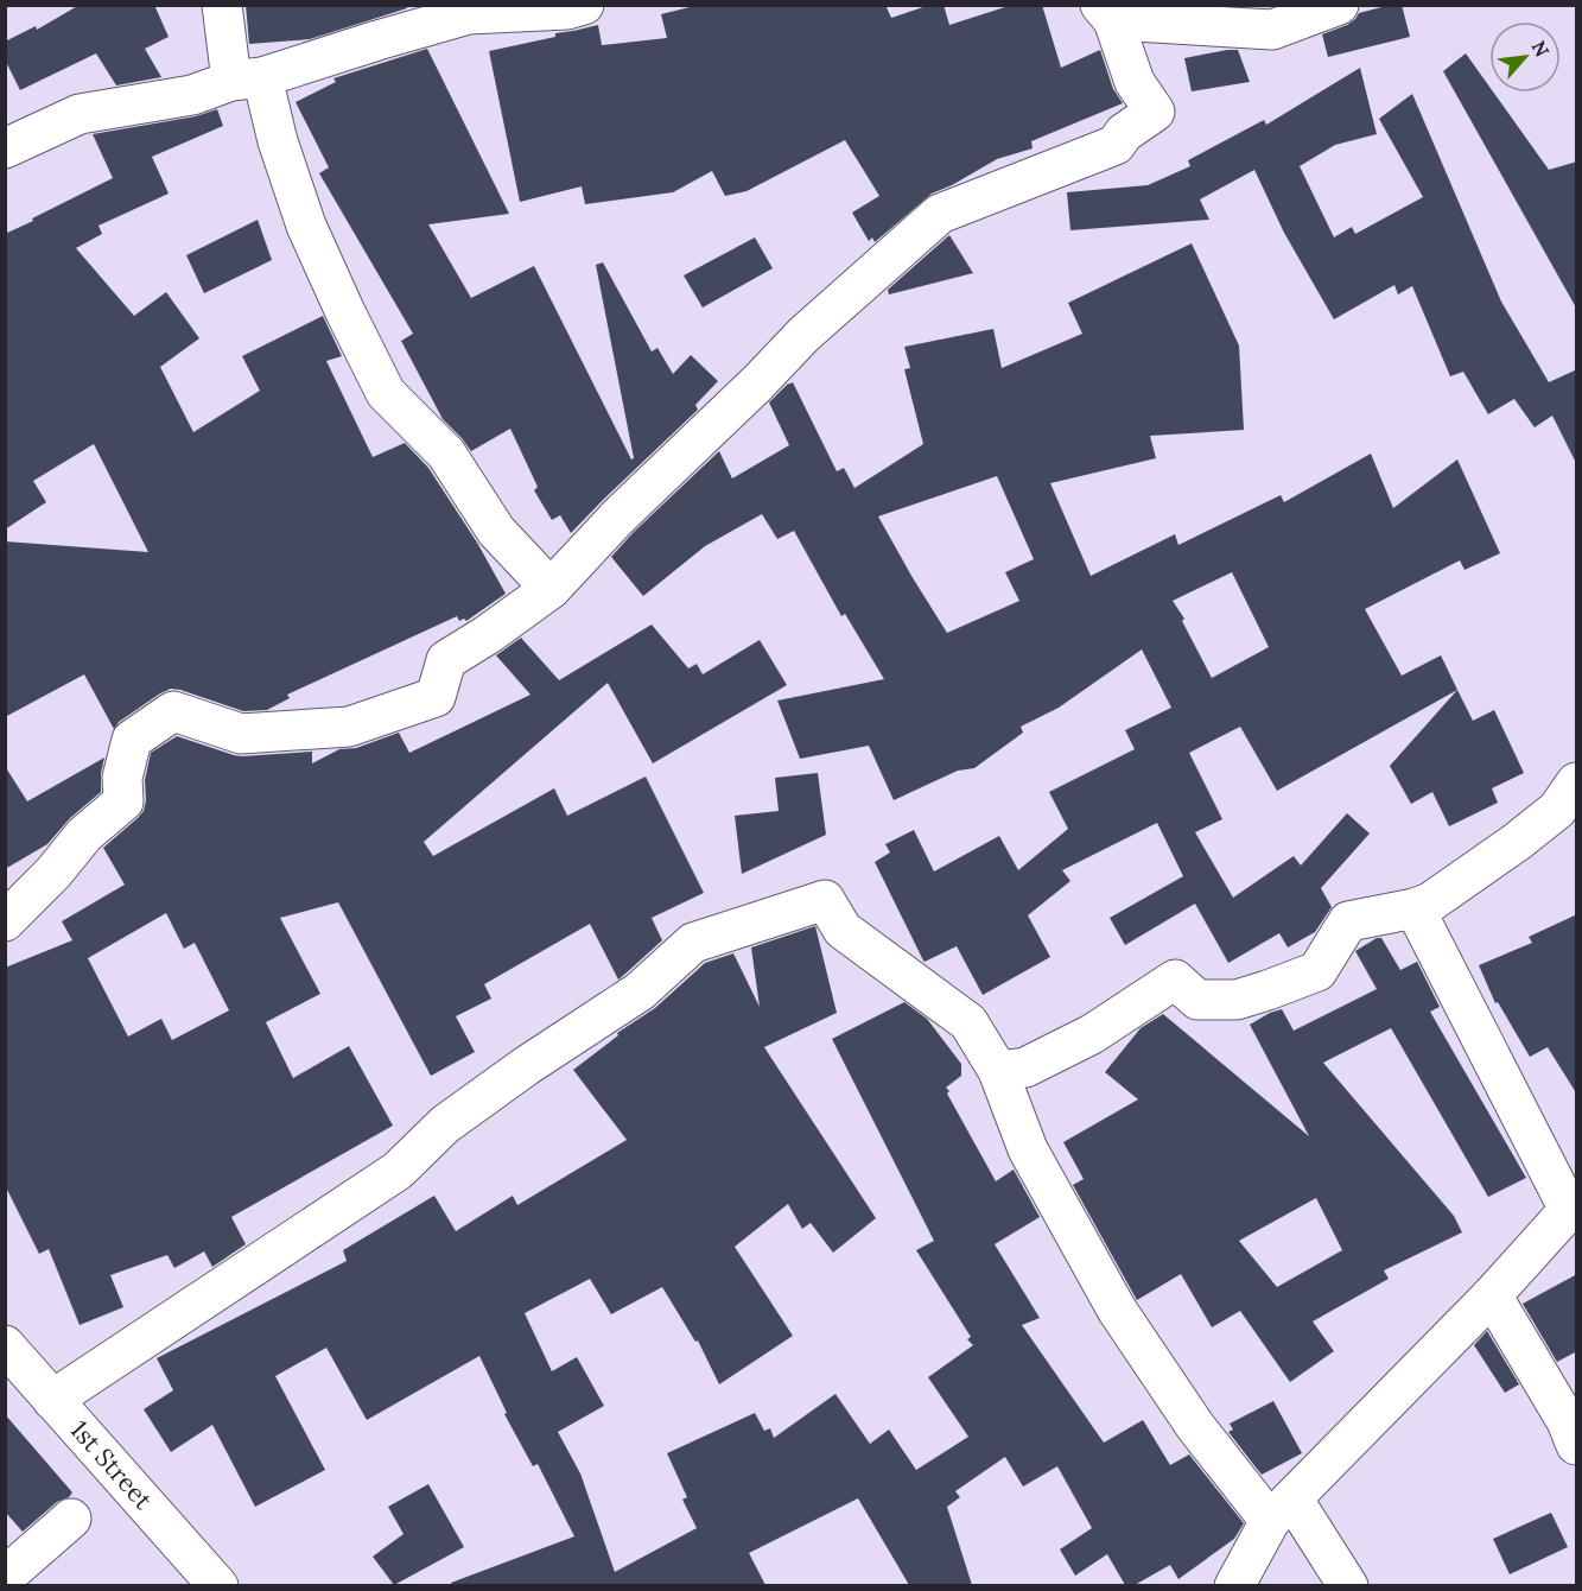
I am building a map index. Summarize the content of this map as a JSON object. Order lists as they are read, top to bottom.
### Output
{
  "streets": {
    "street": ["1st Street"]
  },
  "north": "top right"
}
